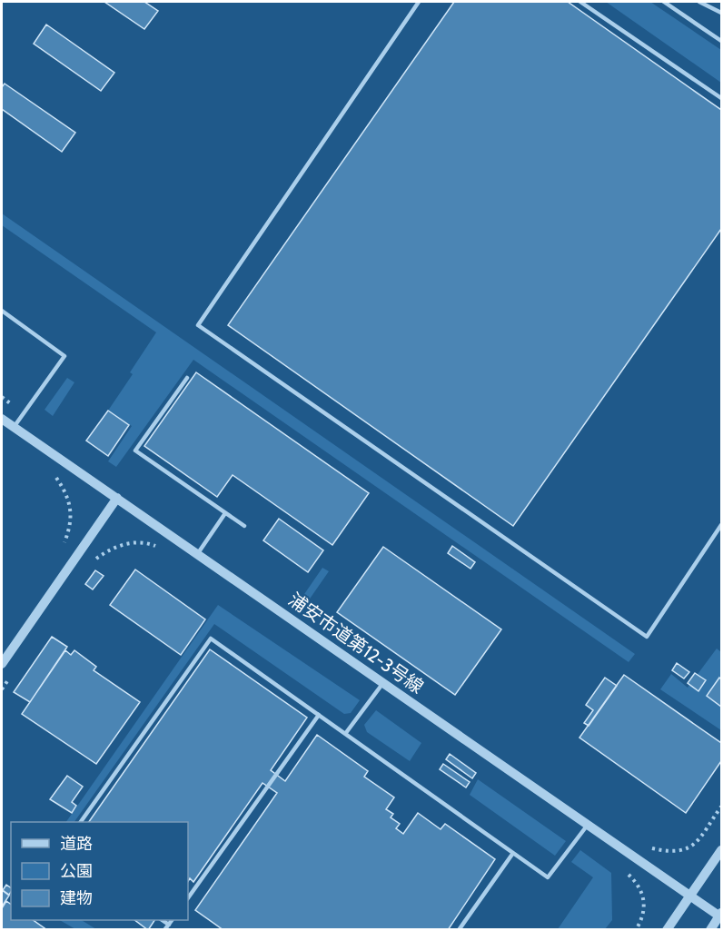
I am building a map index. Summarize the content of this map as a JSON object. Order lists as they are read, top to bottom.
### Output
{
  "streets": {
    "street": ["浦安市道第12-3号線"]
  },
  "legend": ["道路", "公園", "建物"]
}
